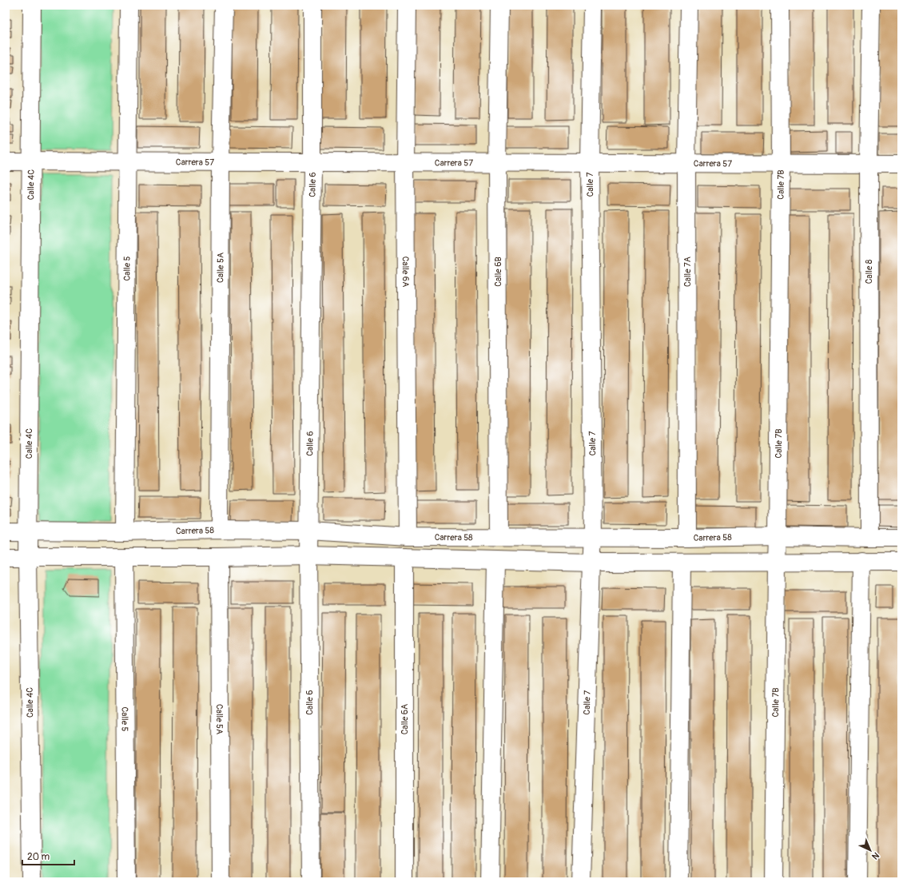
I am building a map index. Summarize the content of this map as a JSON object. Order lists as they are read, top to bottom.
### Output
{
  "streets": {
    "street": [
      "Carrera 57",
      "Calle 4C",
      "Calle 6",
      "Calle 7",
      "Calle 7B",
      "Calle 5A",
      "Calle 5",
      "Calle 6A",
      "Calle 6B",
      "Calle 7A",
      "Calle 8",
      "Carrera 58"
    ]
  },
  "crossings": [
    ["Carrera 57", "Calle 4C"],
    ["Carrera 57", "Calle 6"],
    ["Carrera 57", "Calle 7"],
    ["Carrera 57", "Calle 7B"],
    ["Carrera 57", "Calle 5A"],
    ["Carrera 57", "Calle 5"],
    ["Carrera 57", "Calle 6A"],
    ["Carrera 57", "Calle 6B"],
    ["Carrera 57", "Calle 7A"],
    ["Carrera 57", "Calle 8"],
    ["Calle 4C", "Carrera 58"],
    ["Calle 6", "Carrera 58"],
    ["Calle 7", "Carrera 58"],
    ["Calle 7B", "Carrera 58"],
    ["Calle 5A", "Carrera 58"],
    ["Calle 5", "Carrera 58"],
    ["Calle 6A", "Carrera 58"],
    ["Calle 6B", "Carrera 58"],
    ["Calle 7A", "Carrera 58"],
    ["Calle 8", "Carrera 58"]
  ],
  "scale_bar": "20 m",
  "north": "bottom right"
}
